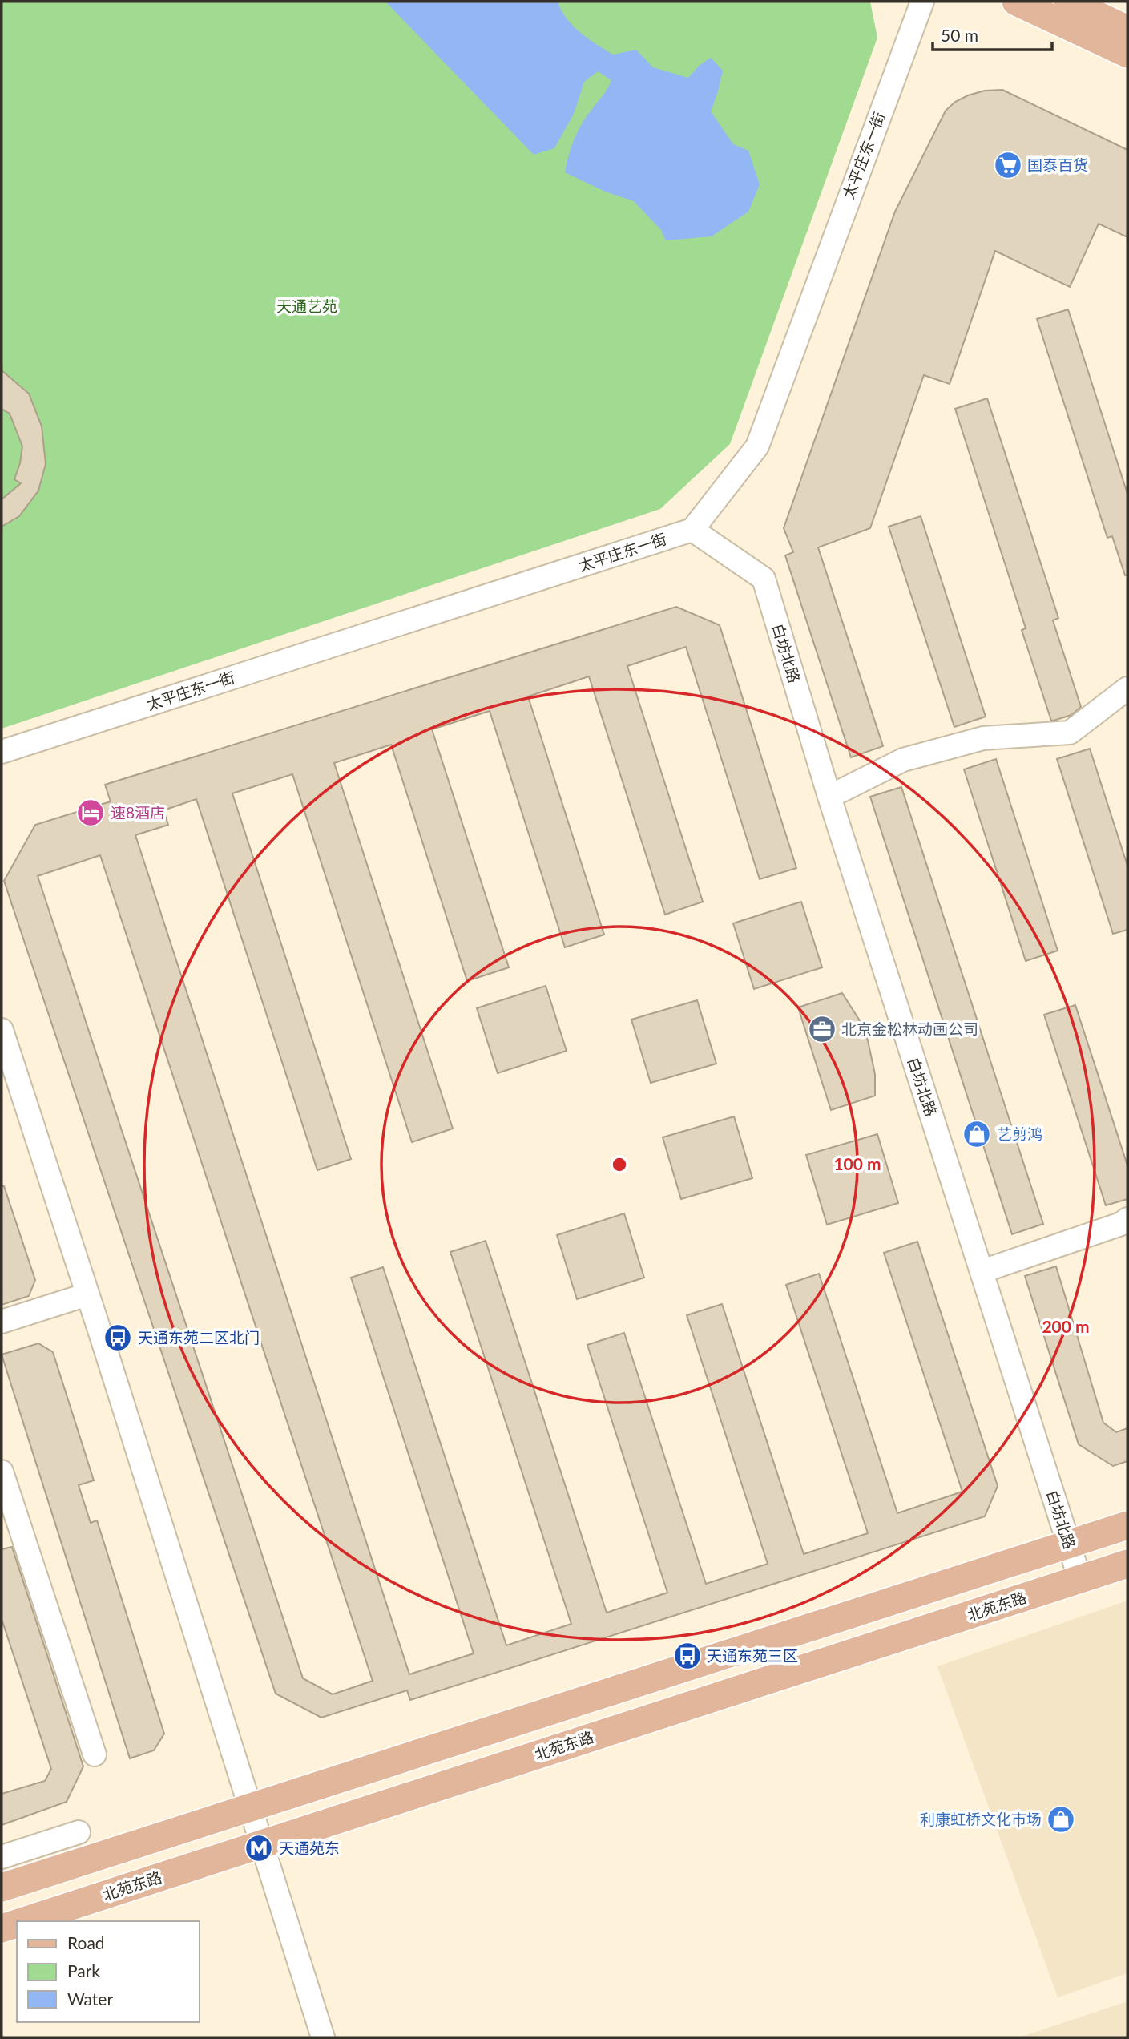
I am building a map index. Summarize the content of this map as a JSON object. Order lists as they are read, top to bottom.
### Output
{
  "streets": {
    "main road": ["北苑东路"],
    "street": ["太平庄东一街", "白坊北路"]
  },
  "crossings": [
    ["太平庄东一街", "白坊北路"],
    ["白坊北路", "北苑东路"]
  ],
  "parks": ["天通艺苑"],
  "places": {
    "supermarket": ["国泰百货"],
    "hotel": ["速8酒店"],
    "office": ["北京金松林动画公司"],
    "shop": ["艺剪鸿", "利康虹桥文化市场"],
    "bus stop": ["天通东苑二区北门", "天通东苑三区"],
    "metro station": ["天通苑东"]
  },
  "legend": ["Road", "Park", "Water"],
  "scale_bar": "50 m",
  "rings": ["100 m", "200 m"]
}
